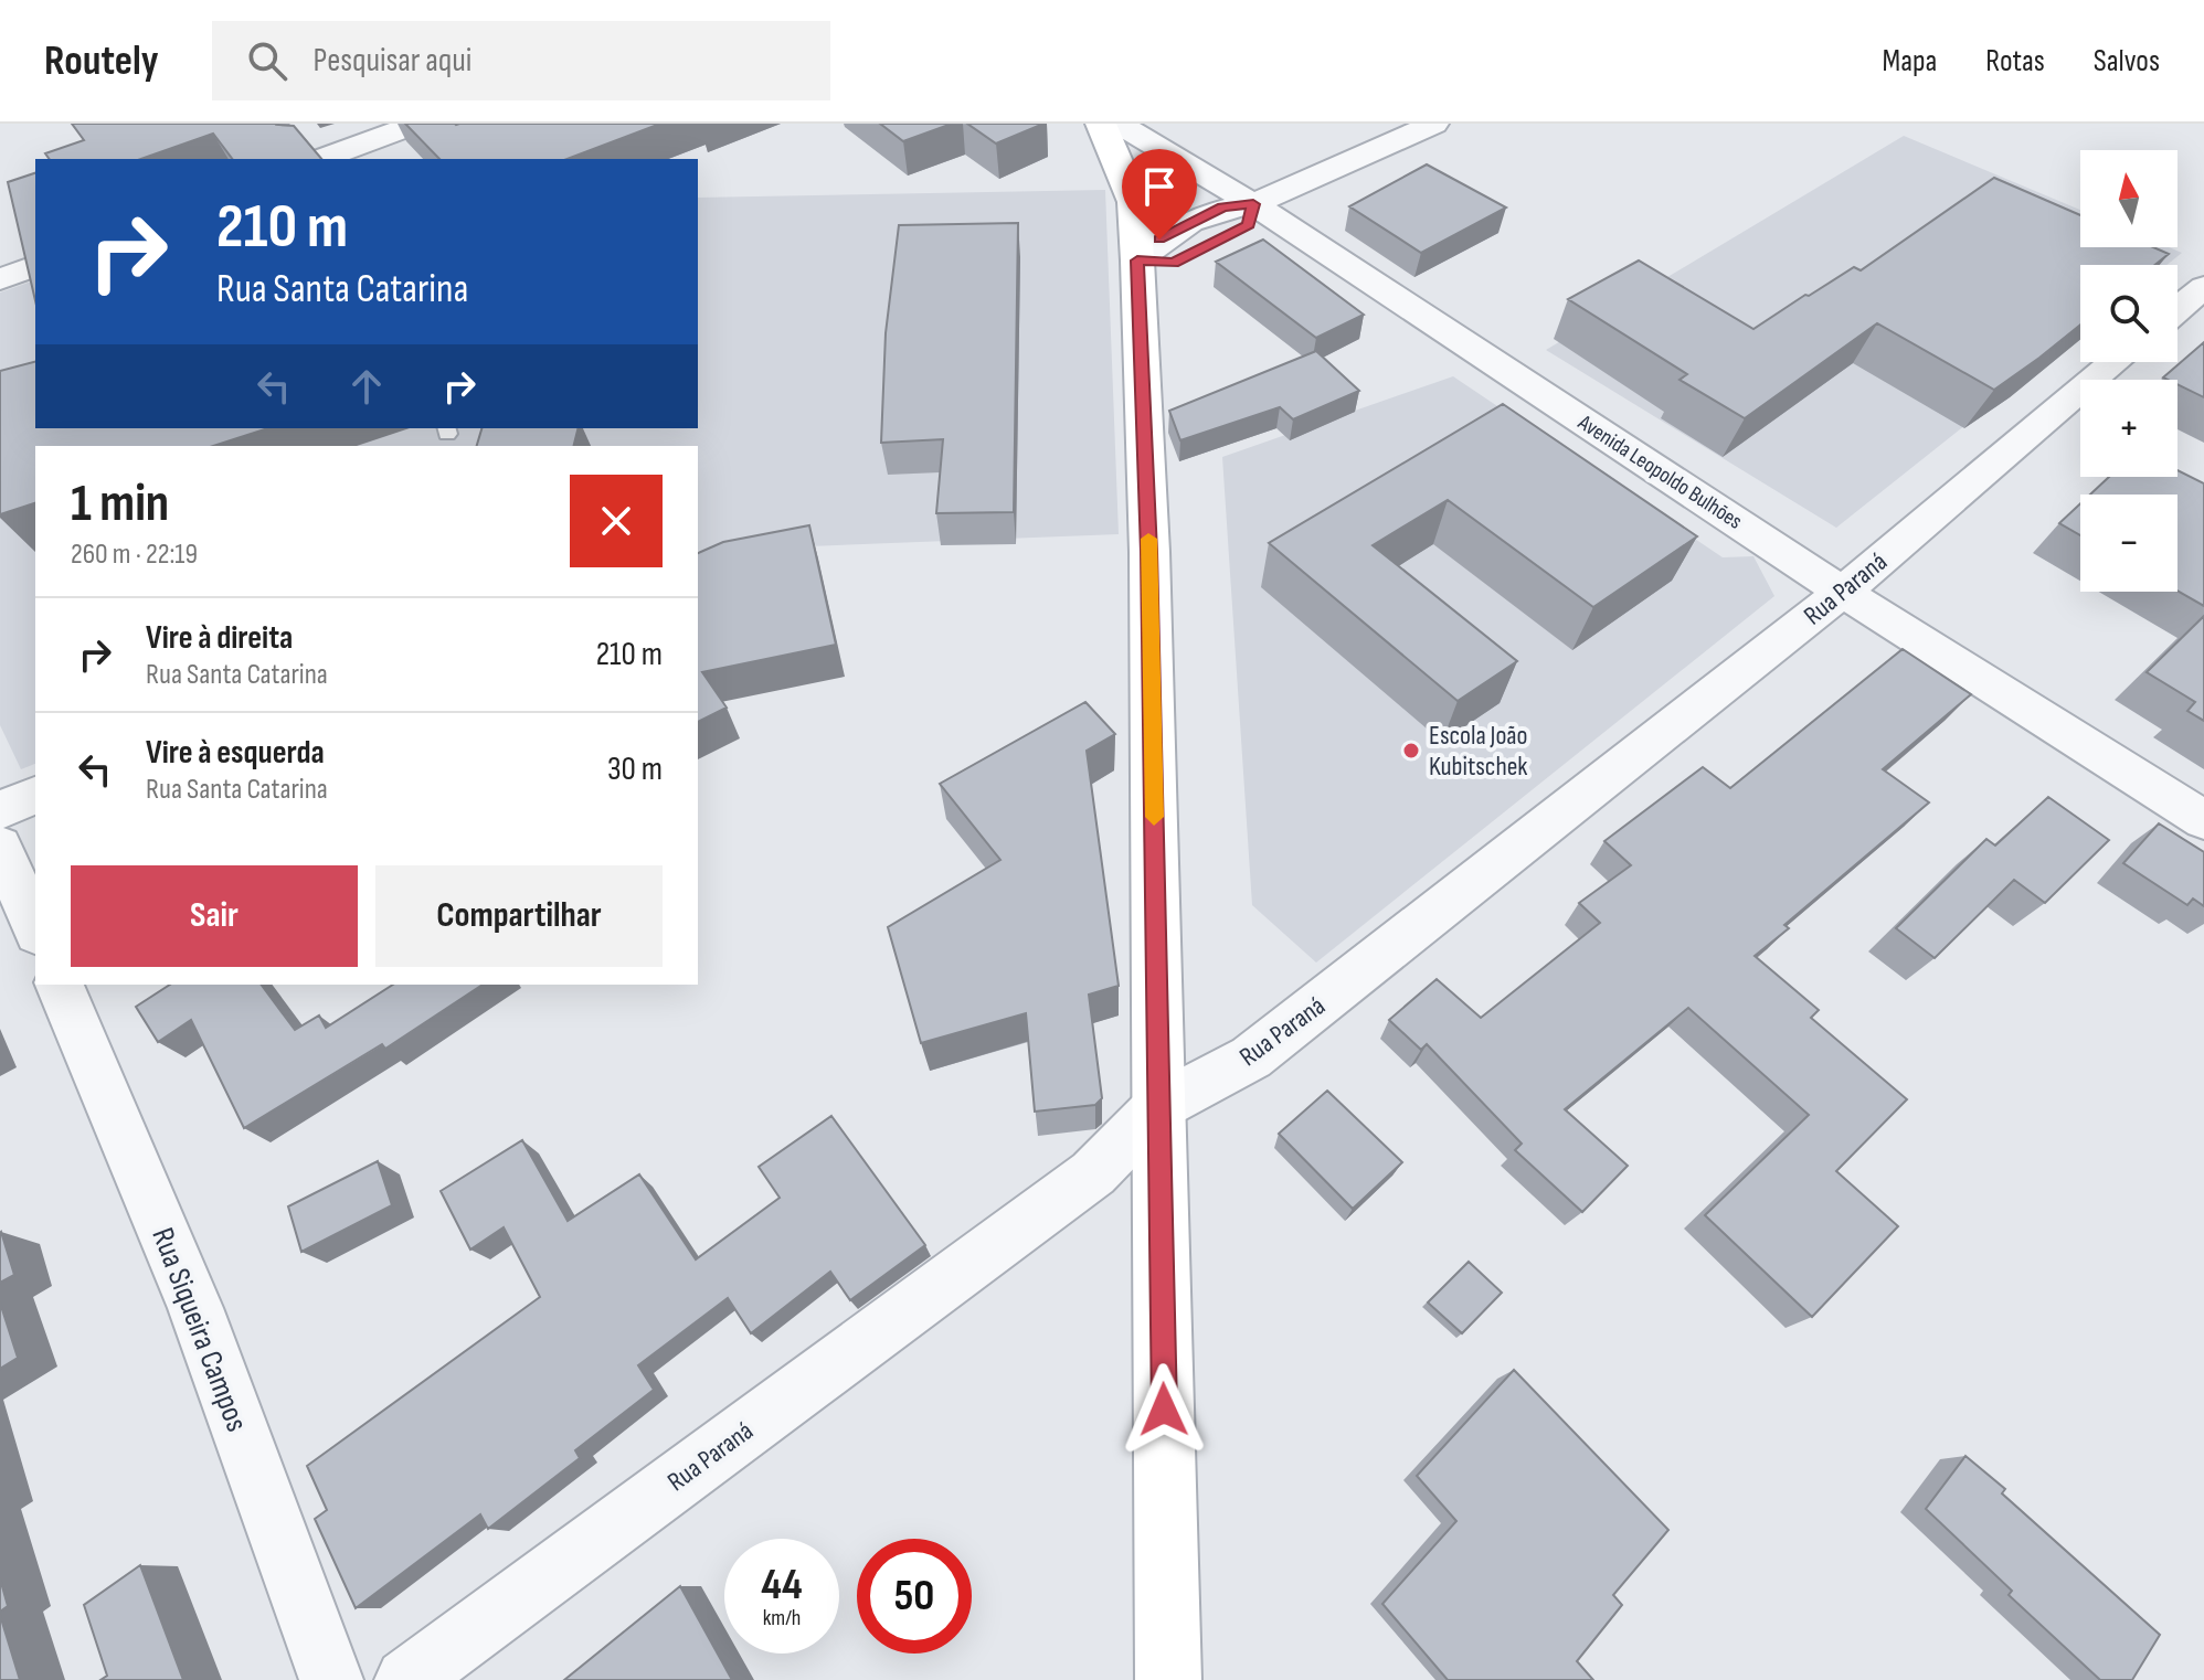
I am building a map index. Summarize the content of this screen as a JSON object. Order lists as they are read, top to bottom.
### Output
{
  "streets": {
    "street": ["Avenida Leopoldo Bulhões", "Rua Paraná", "Rua Siqueira Campos"]
  },
  "crossings": [
    ["Avenida Leopoldo Bulhões", "Rua Paraná"]
  ],
  "places": ["Escola João Kubitschek"],
  "north": "top",
  "page": {
    "header": "Routely",
    "search": "Pesquisar aqui",
    "nav": ["Mapa", "Rotas", "Salvos"],
    "map_buttons": ["+", "−"],
    "turn": ["210 m", "Rua Santa Catarina"],
    "heading": ["1 min", "260 m · 22:19"],
    "list": [
      {
        "name": "Vire à direita",
        "note": "Rua Santa Catarina",
        "value": "210 m"
      },
      {
        "name": "Vire à esquerda",
        "note": "Rua Santa Catarina",
        "value": "30 m"
      }
    ],
    "buttons": ["Sair", "Compartilhar"],
    "speed": "44 km/h",
    "limit": "50"
  }
}
